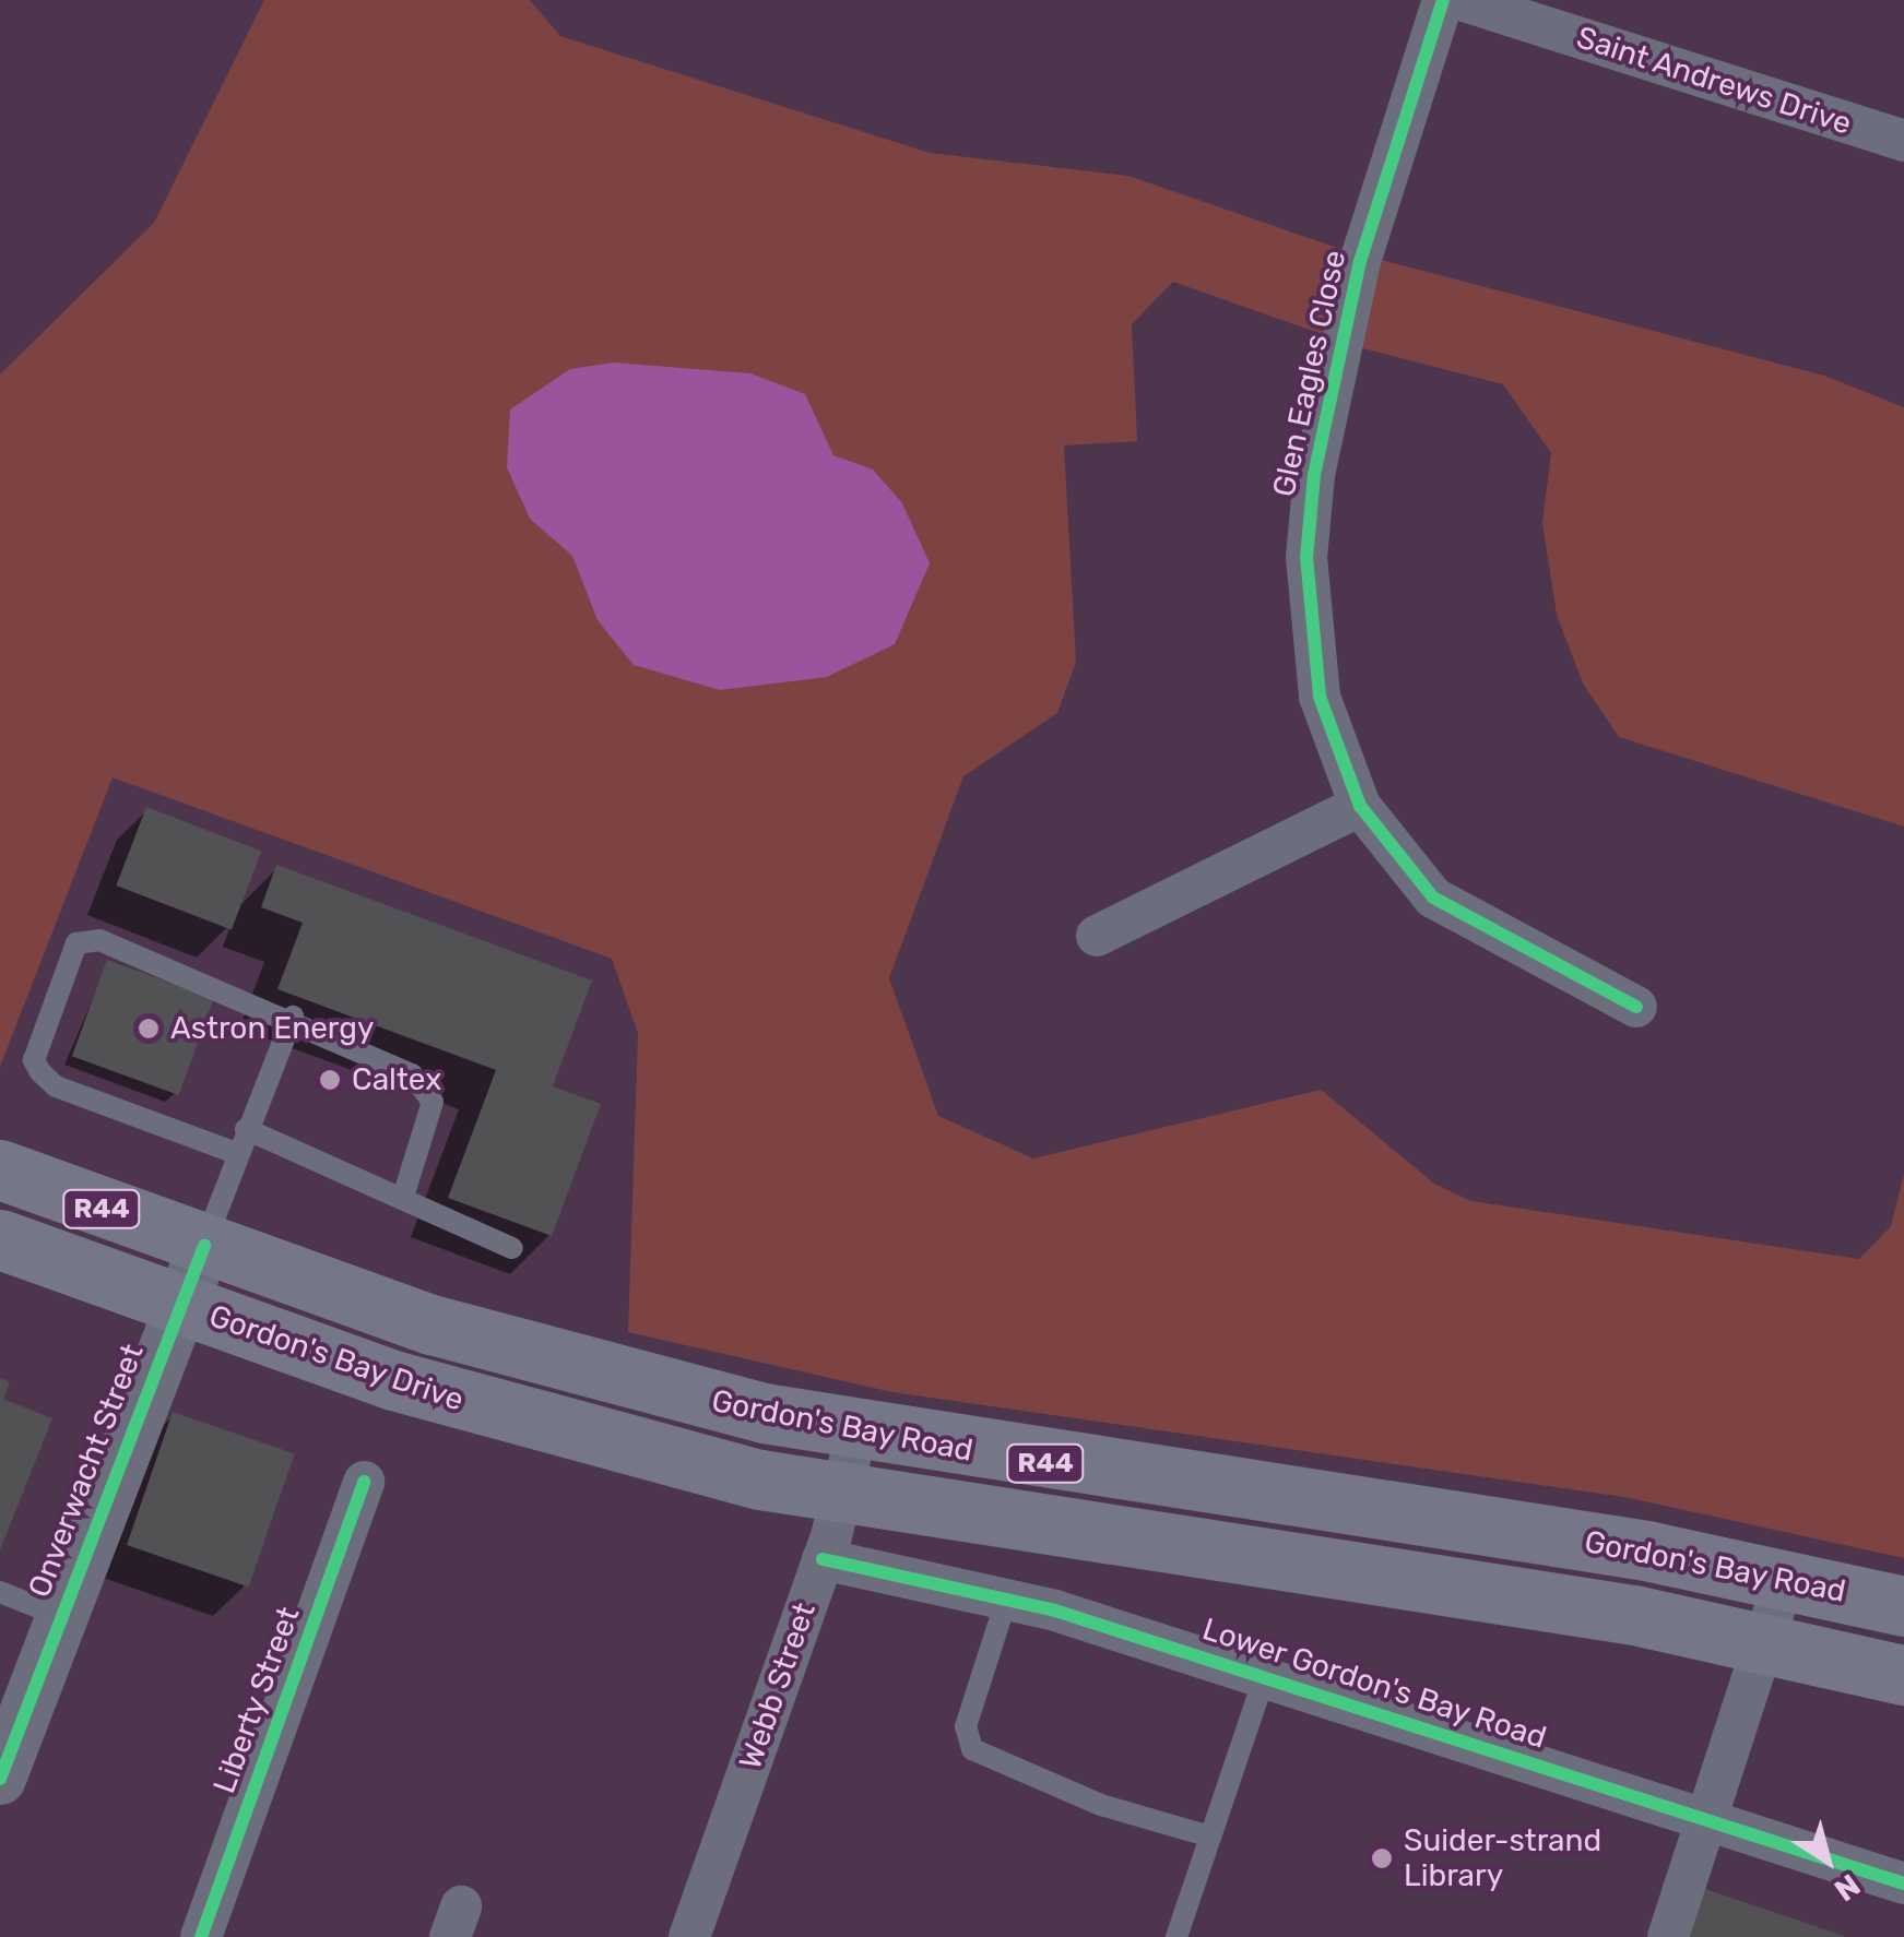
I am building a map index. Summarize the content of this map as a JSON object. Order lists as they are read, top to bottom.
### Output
{
  "streets": {
    "main road": ["R44", "Gordon's Bay Drive", "Gordon's Bay Road"],
    "street": [
      "Saint Andrews Drive",
      "Glen Eagles Close",
      "Onverwacht Street",
      "Lower Gordon's Bay Road",
      "Webb Street",
      "Liberty Street"
    ]
  },
  "crossings": [
    ["R44", "Gordon's Bay Drive"],
    ["R44", "Onverwacht Street"],
    ["Gordon's Bay Drive", "Gordon's Bay Road"],
    ["Gordon's Bay Drive", "Onverwacht Street"],
    ["Gordon's Bay Road", "Onverwacht Street"],
    ["Gordon's Bay Road", "Webb Street"],
    ["Lower Gordon's Bay Road", "Webb Street"]
  ],
  "places": ["Astron Energy", "Caltex", "Suider-strand Library"],
  "north": "bottom right"
}
